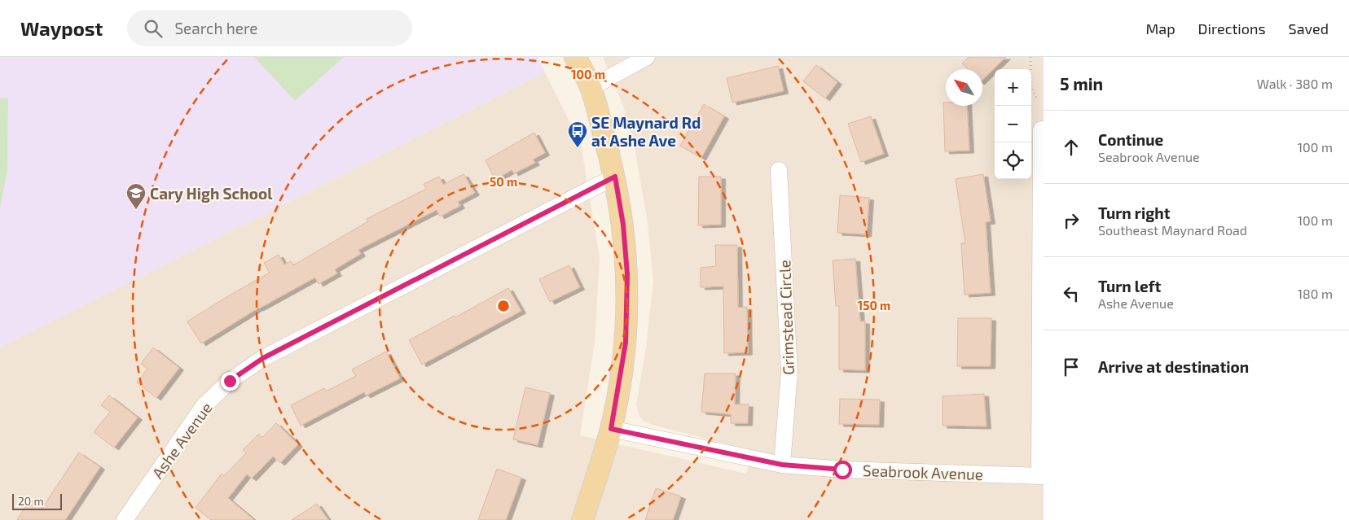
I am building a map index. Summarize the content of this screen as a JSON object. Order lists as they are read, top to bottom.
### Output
{
  "streets": {
    "street": ["Grimstead Circle", "Ashe Avenue", "Seabrook Avenue"]
  },
  "crossings": [
    ["Grimstead Circle", "Seabrook Avenue"]
  ],
  "places": {
    "bus stop": ["SE Maynard Rd at Ashe Ave"],
    "school or university": ["Cary High School"]
  },
  "scale_bar": "20 m",
  "north": "top left",
  "page": {
    "header": "Waypost",
    "search": "Search here",
    "nav": ["Map", "Directions", "Saved"],
    "heading": ["5 min", "Walk · 380 m"],
    "map_buttons": ["+", "−"],
    "list": [
      ["Continue", "Seabrook Avenue", "100 m"],
      ["Turn right", "Southeast Maynard Road", "100 m"],
      ["Turn left", "Ashe Avenue", "180 m"],
      "Arrive at destination"
    ],
    "scale": "20 m"
  },
  "rings": ["100 m", "50 m", "150 m"]
}
